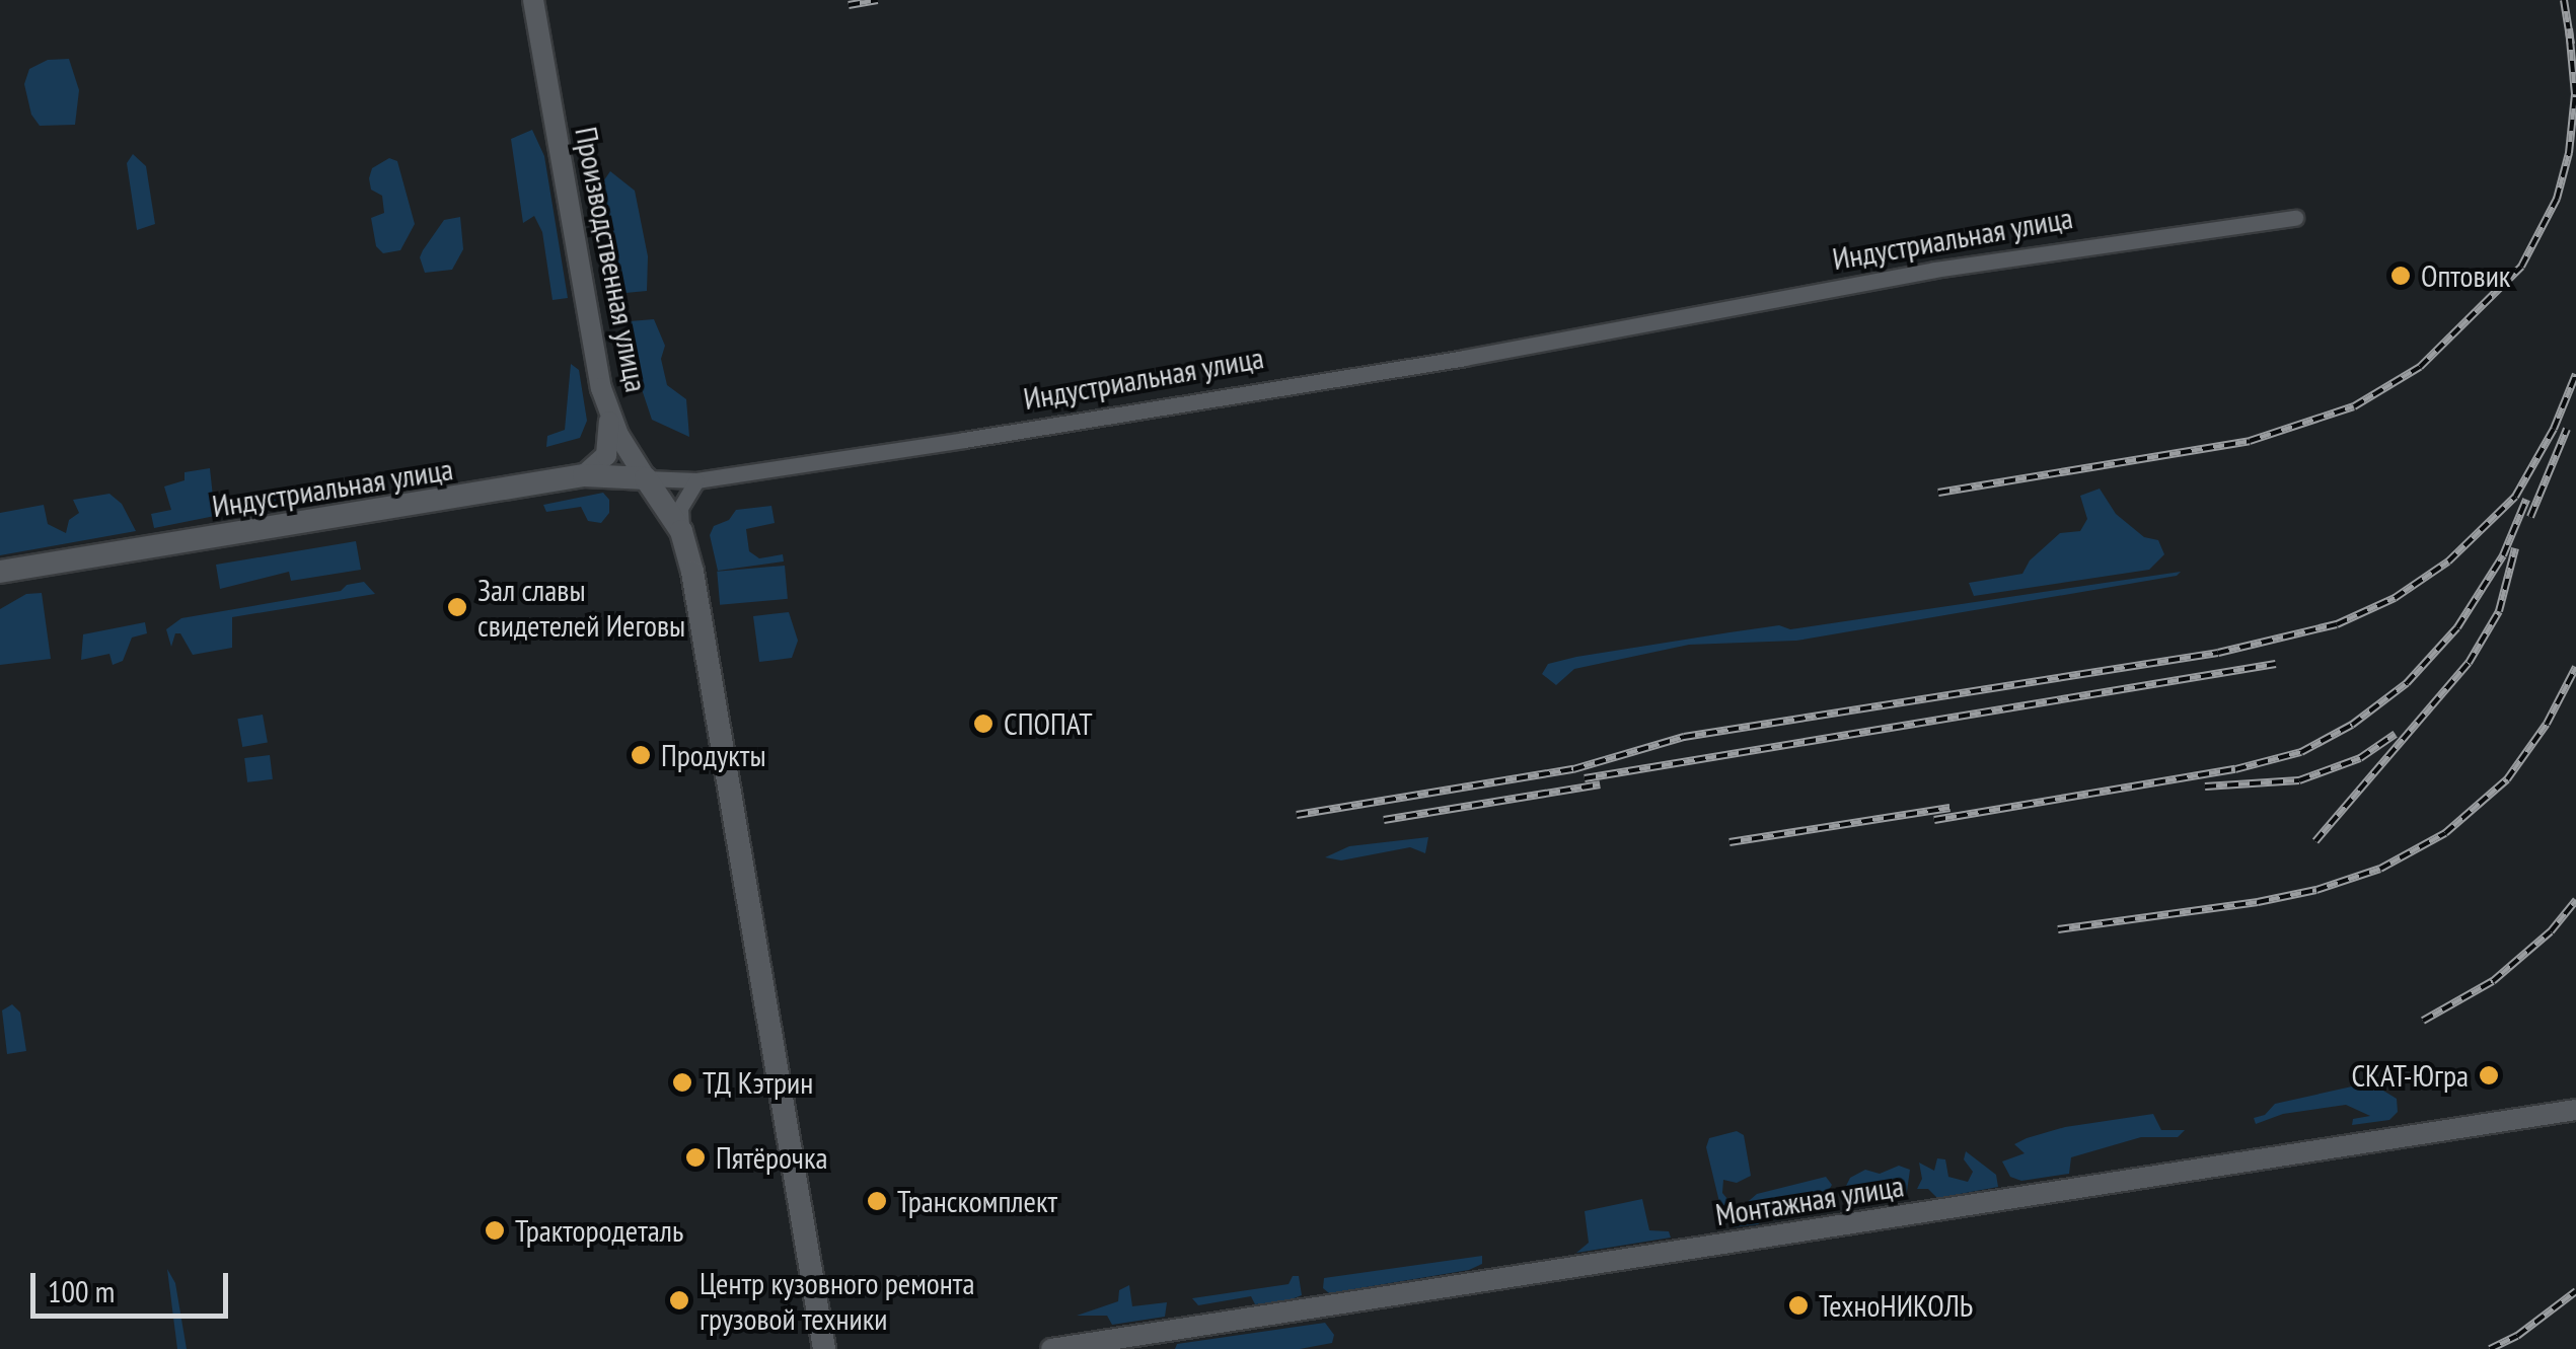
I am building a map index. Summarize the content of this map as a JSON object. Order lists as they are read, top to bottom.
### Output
{
  "streets": {
    "main road": ["Индустриальная улица", "Производственная улица"],
    "street": ["Монтажная улица"]
  },
  "crossings": [
    ["Индустриальная улица", "Производственная улица"]
  ],
  "places": [
    "Оптовик",
    "Зал славы свидетелей Иеговы",
    "СПОПАТ",
    "Продукты",
    "СКАТ-Югра",
    "ТД Кэтрин",
    "Пятёрочка",
    "Транскомплект",
    "Трактородеталь",
    "Центр кузовного ремонта грузовой техники",
    "ТехноНИКОЛЬ"
  ],
  "scale_bar": "100 m"
}
